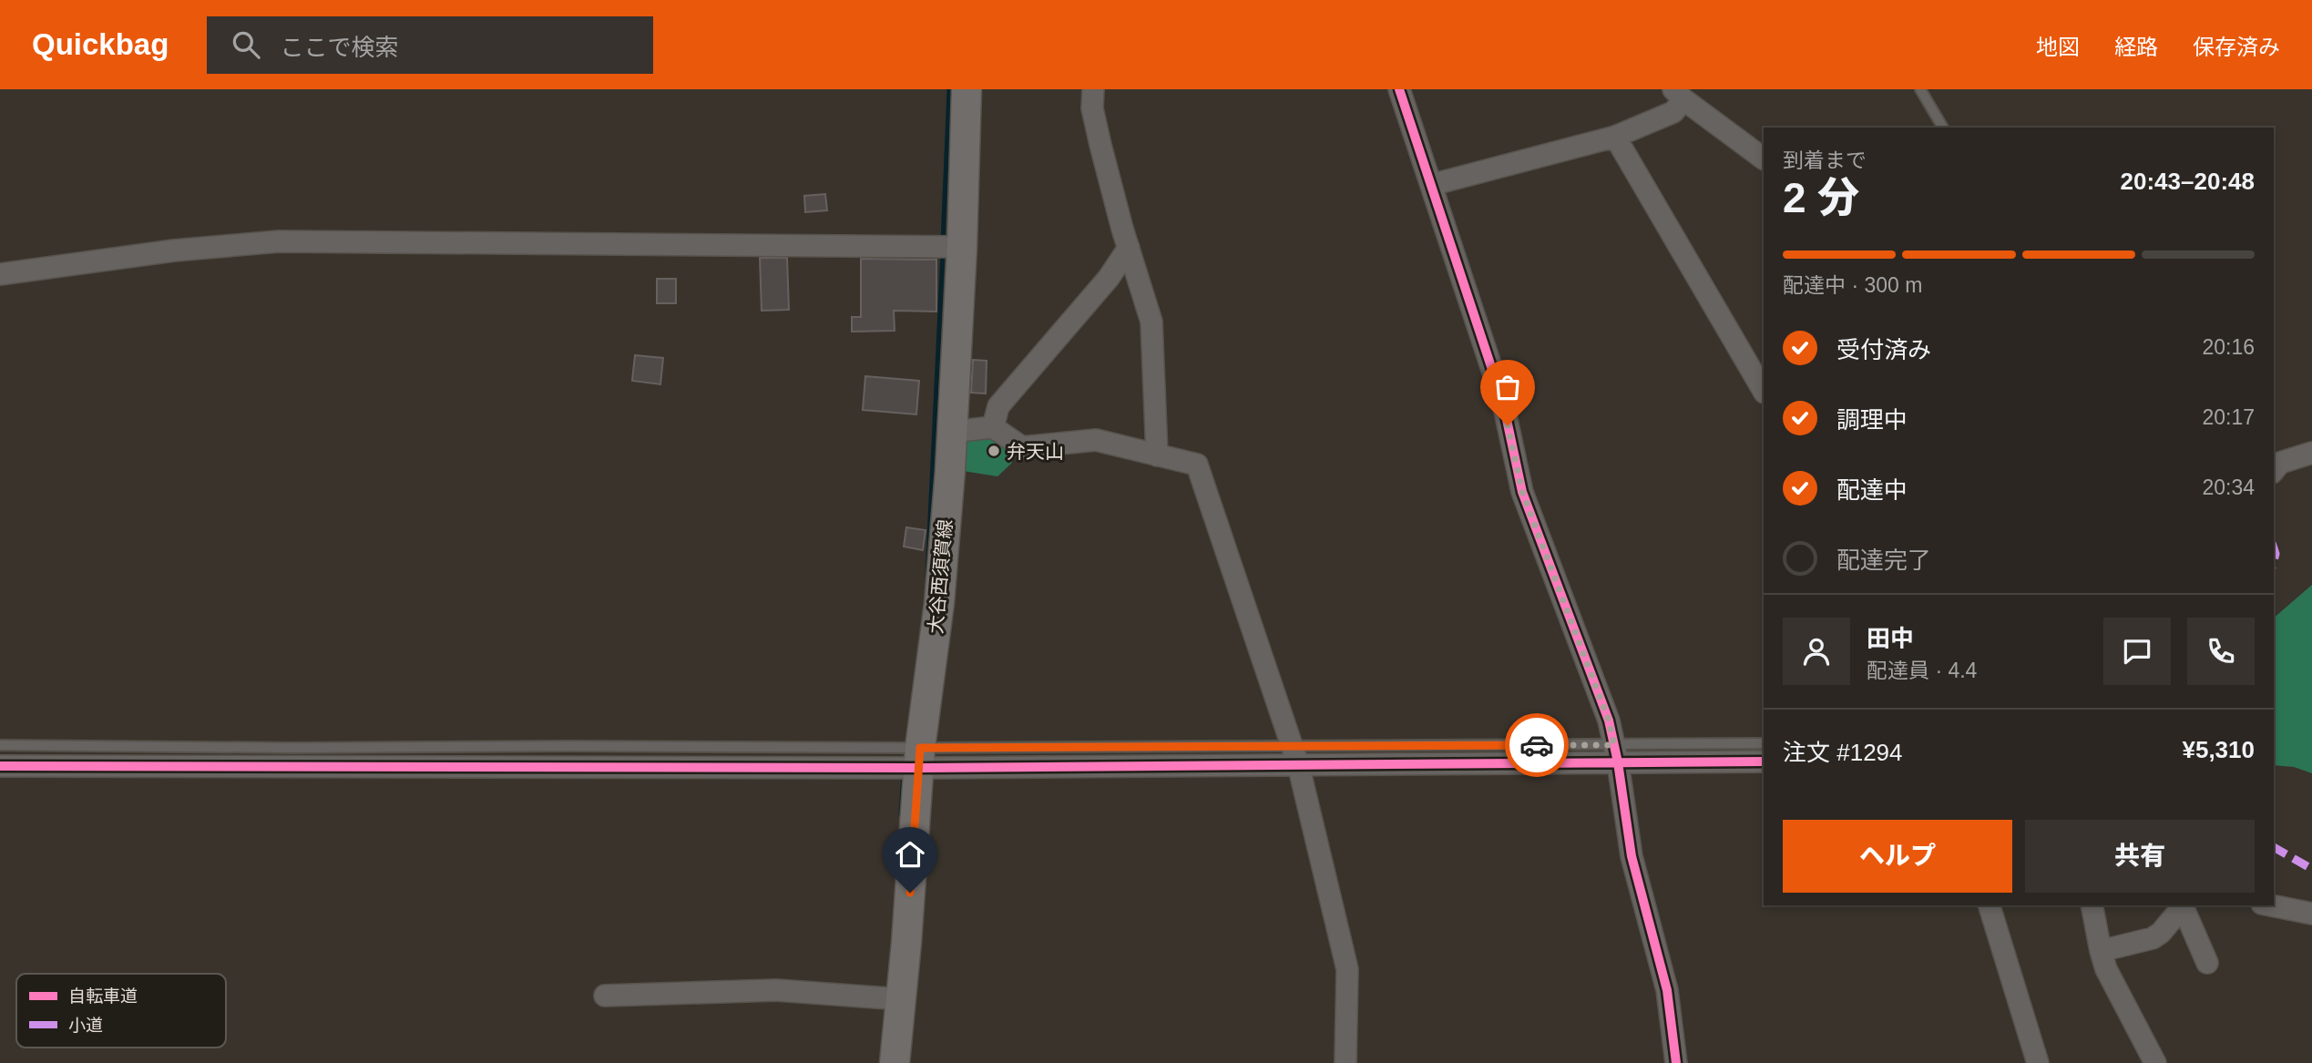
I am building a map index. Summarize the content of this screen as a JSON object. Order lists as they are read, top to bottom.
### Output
{
  "streets": {
    "main road": ["大谷西須賀線"]
  },
  "places": ["弁天山"],
  "legend": ["自転車道", "小道"],
  "page": {
    "header": "Quickbag",
    "search": "ここで検索",
    "nav": ["地図", "経路", "保存済み"],
    "heading": ["2 分", "到着まで", "20:43–20:48"],
    "panel": [
      "田中",
      "配達員 · 4.4",
      "注文 #1294",
      "¥5,310"
    ],
    "bar": "配達中 · 300 m",
    "list": [
      ["受付済み", "20:16"],
      ["調理中", "20:17"],
      ["配達中", "20:34"],
      "配達完了"
    ],
    "buttons": ["ヘルプ", "共有"]
  }
}
